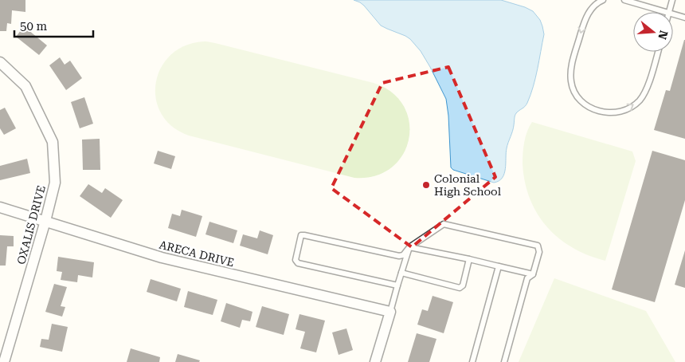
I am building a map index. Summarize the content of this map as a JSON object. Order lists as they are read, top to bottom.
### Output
{
  "streets": {
    "street": ["OXALIS DRIVE", "ARECA DRIVE"]
  },
  "crossings": [
    ["OXALIS DRIVE", "ARECA DRIVE"]
  ],
  "places": ["Colonial High School"],
  "scale_bar": "50 m",
  "north": "right"
}
